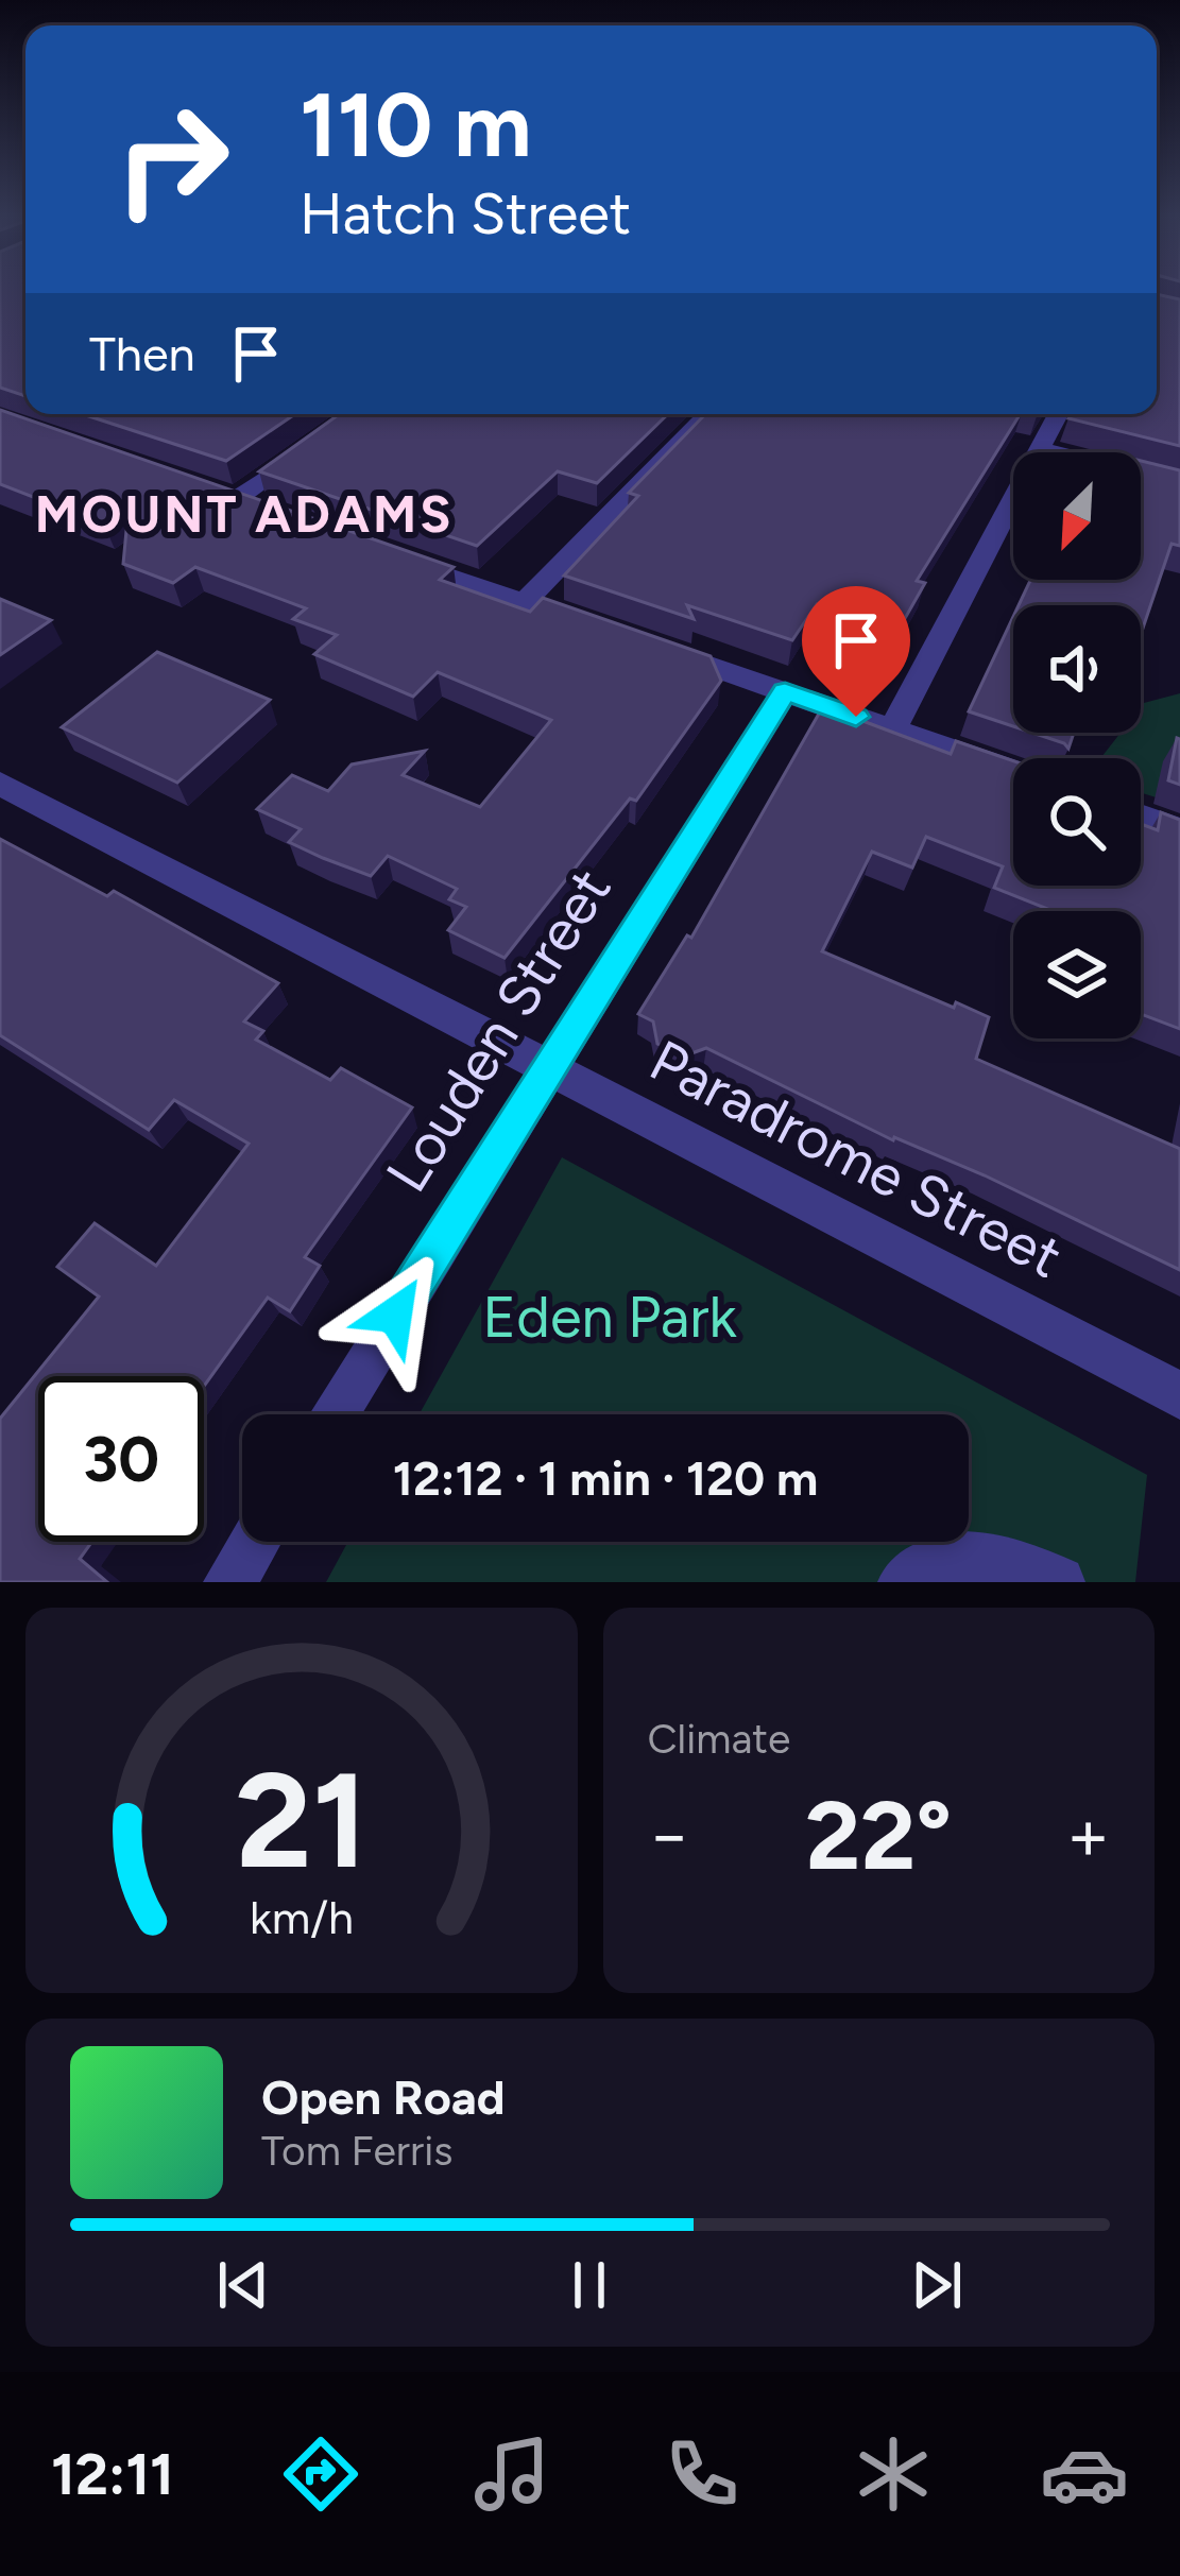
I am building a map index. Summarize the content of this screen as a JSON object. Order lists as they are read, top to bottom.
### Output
{
  "streets": {
    "street": ["Louden Street", "Paradrome Street"]
  },
  "crossings": [
    ["Louden Street", "Paradrome Street"]
  ],
  "districts": ["MOUNT ADAMS"],
  "parks": ["Eden Park"],
  "north": "bottom left",
  "page": {
    "turn": ["110 m", "Hatch Street"],
    "then": "Then",
    "limit": "30",
    "trip": "12:12 · 1 min · 120 m",
    "tile": "Climate",
    "heat": ["−", "22°", "+"],
    "song": ["Open Road", "Tom Ferris"],
    "tabs": "12:11",
    "gauge": ["21", "km/h"]
  }
}
